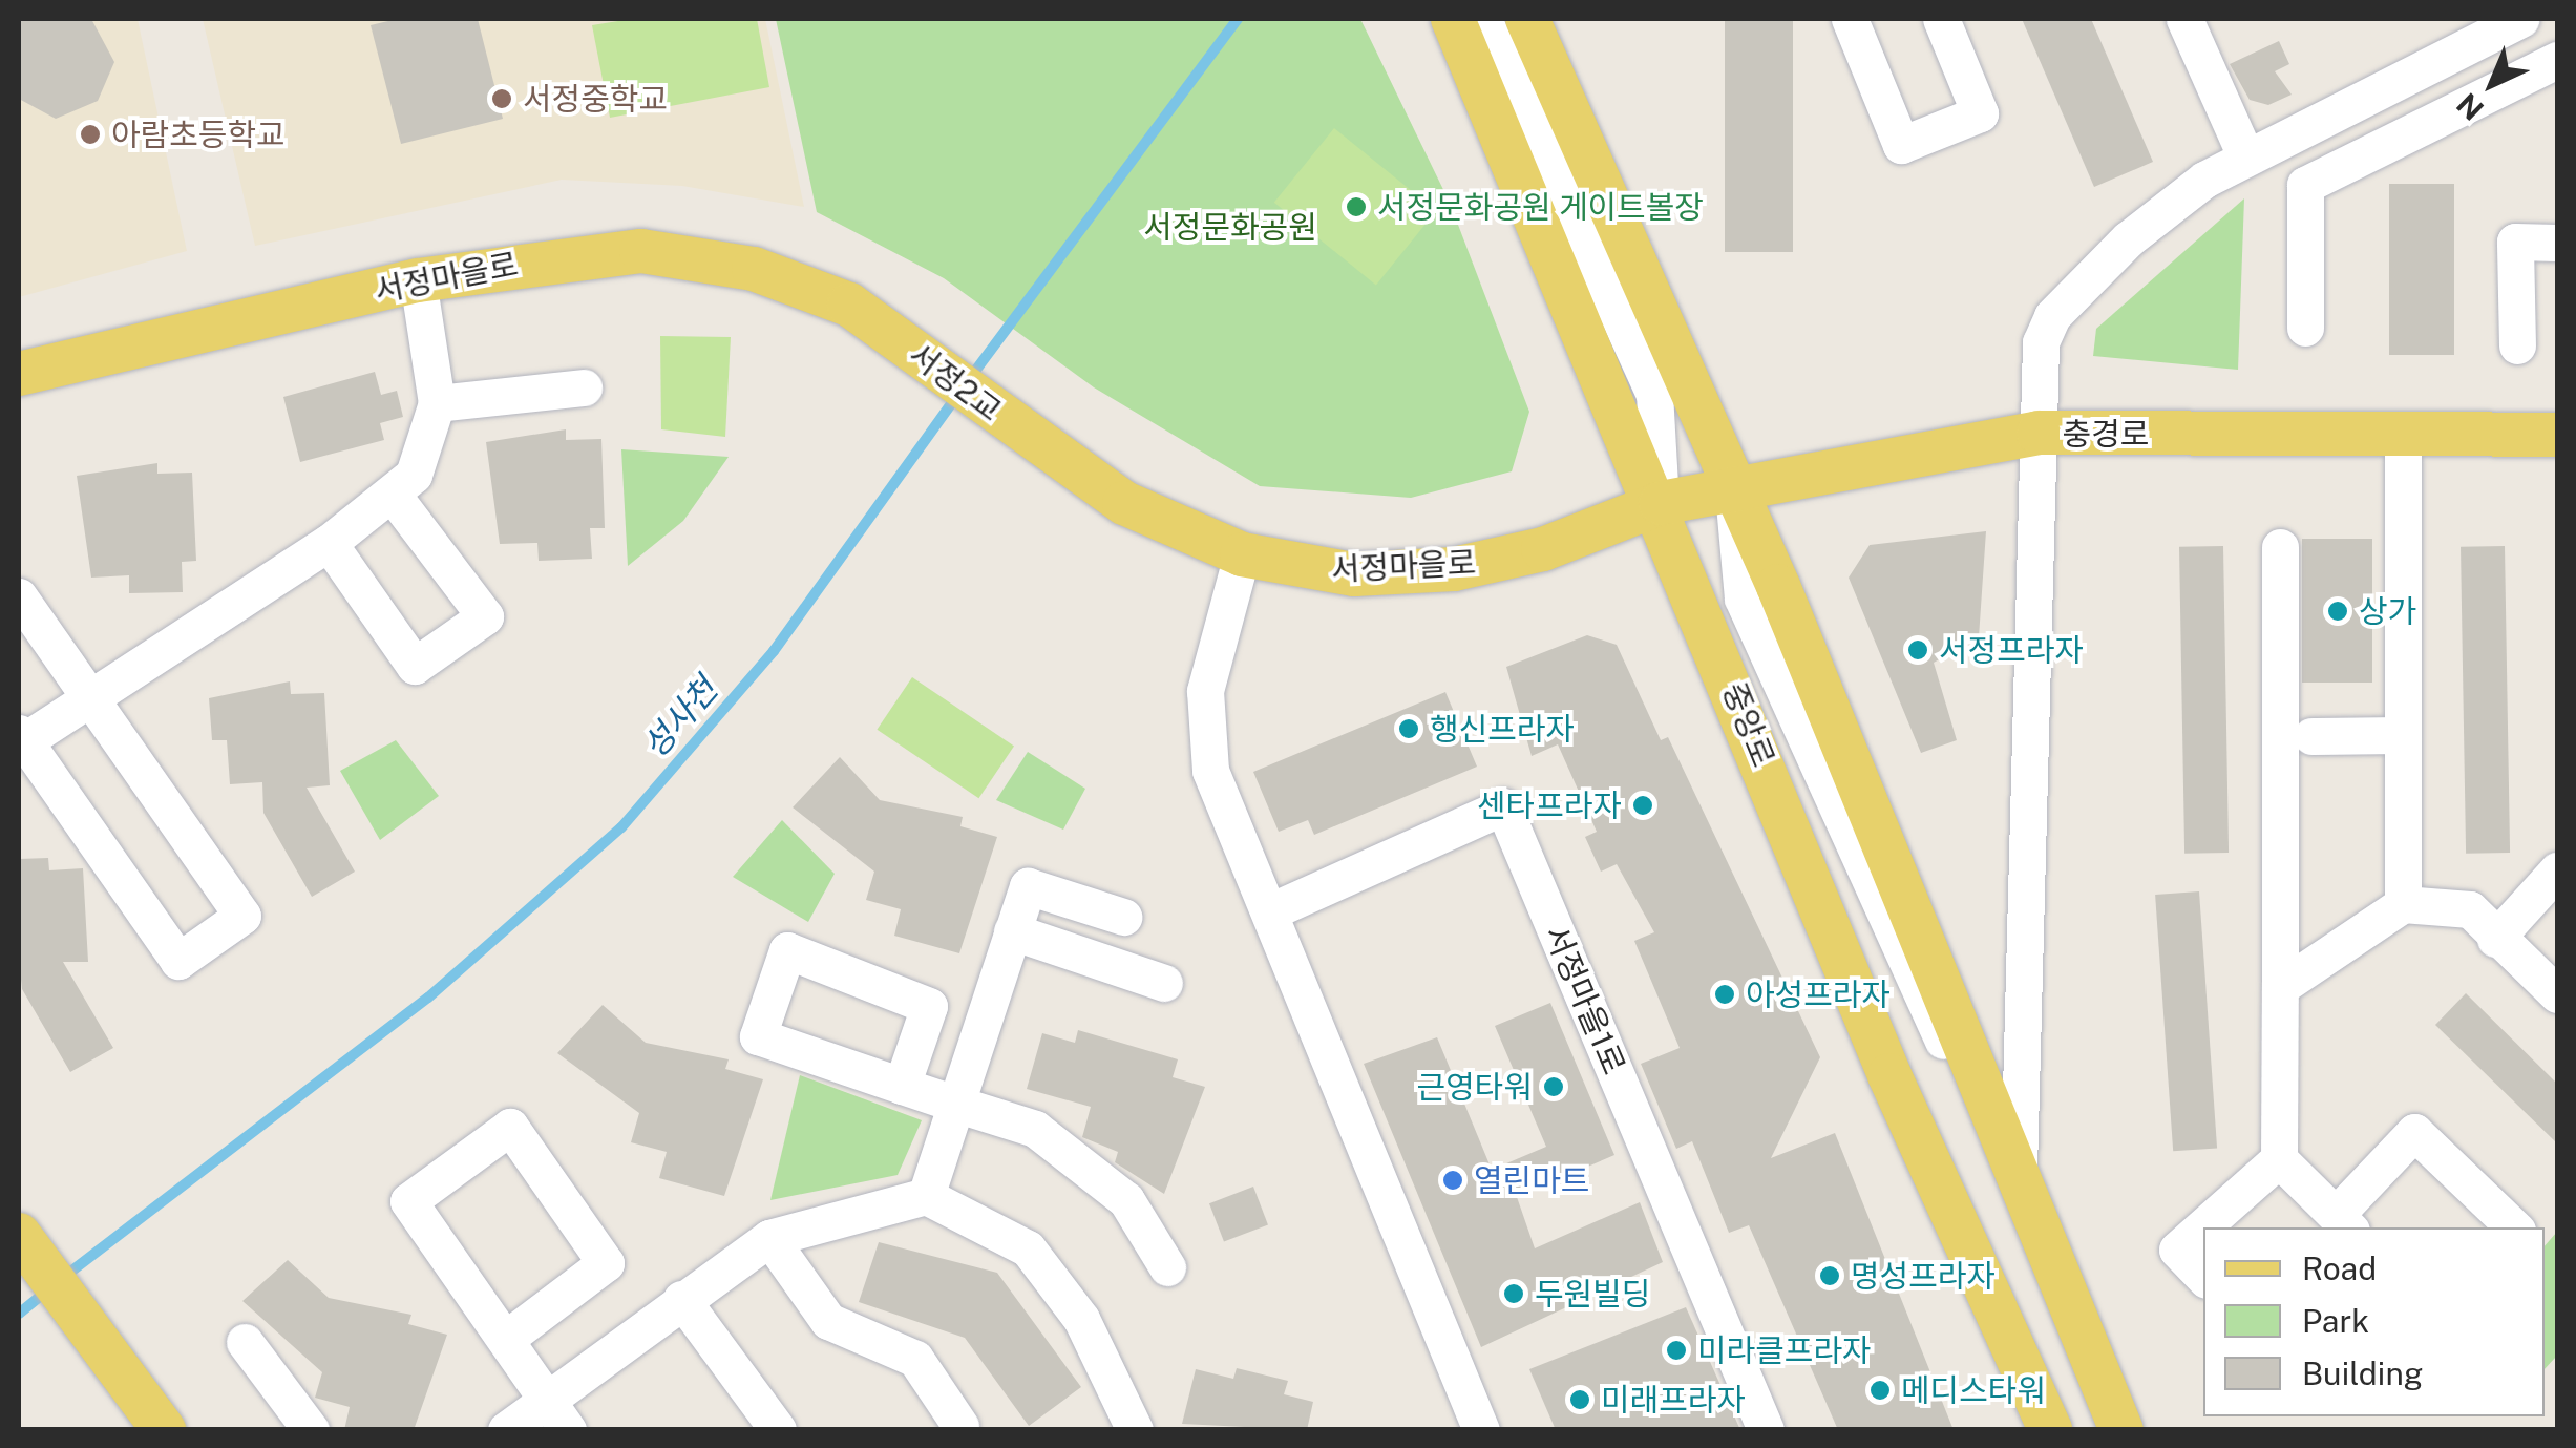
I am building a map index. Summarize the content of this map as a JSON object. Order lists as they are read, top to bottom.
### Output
{
  "streets": {
    "main road": [
      "서정마을로",
      "서정2교",
      "충경로",
      "중앙로"
    ],
    "street": ["서정마을1로"]
  },
  "crossings": [
    ["서정마을로", "서정2교"],
    ["서정마을로", "충경로"],
    ["서정마을로", "중앙로"],
    ["충경로", "중앙로"]
  ],
  "water": ["성사천"],
  "parks": ["서정문화공원"],
  "places": [
    "서정중학교",
    "아람초등학교",
    "서정문화공원 게이트볼장",
    "상가",
    "서정프라자",
    "행신프라자",
    "센타프라자",
    "아성프라자",
    "근영타워",
    "열린마트",
    "명성프라자",
    "두원빌딩",
    "미라클프라자",
    "메디스타워",
    "미래프라자"
  ],
  "legend": ["Road", "Park", "Building"],
  "north": "bottom left"
}
